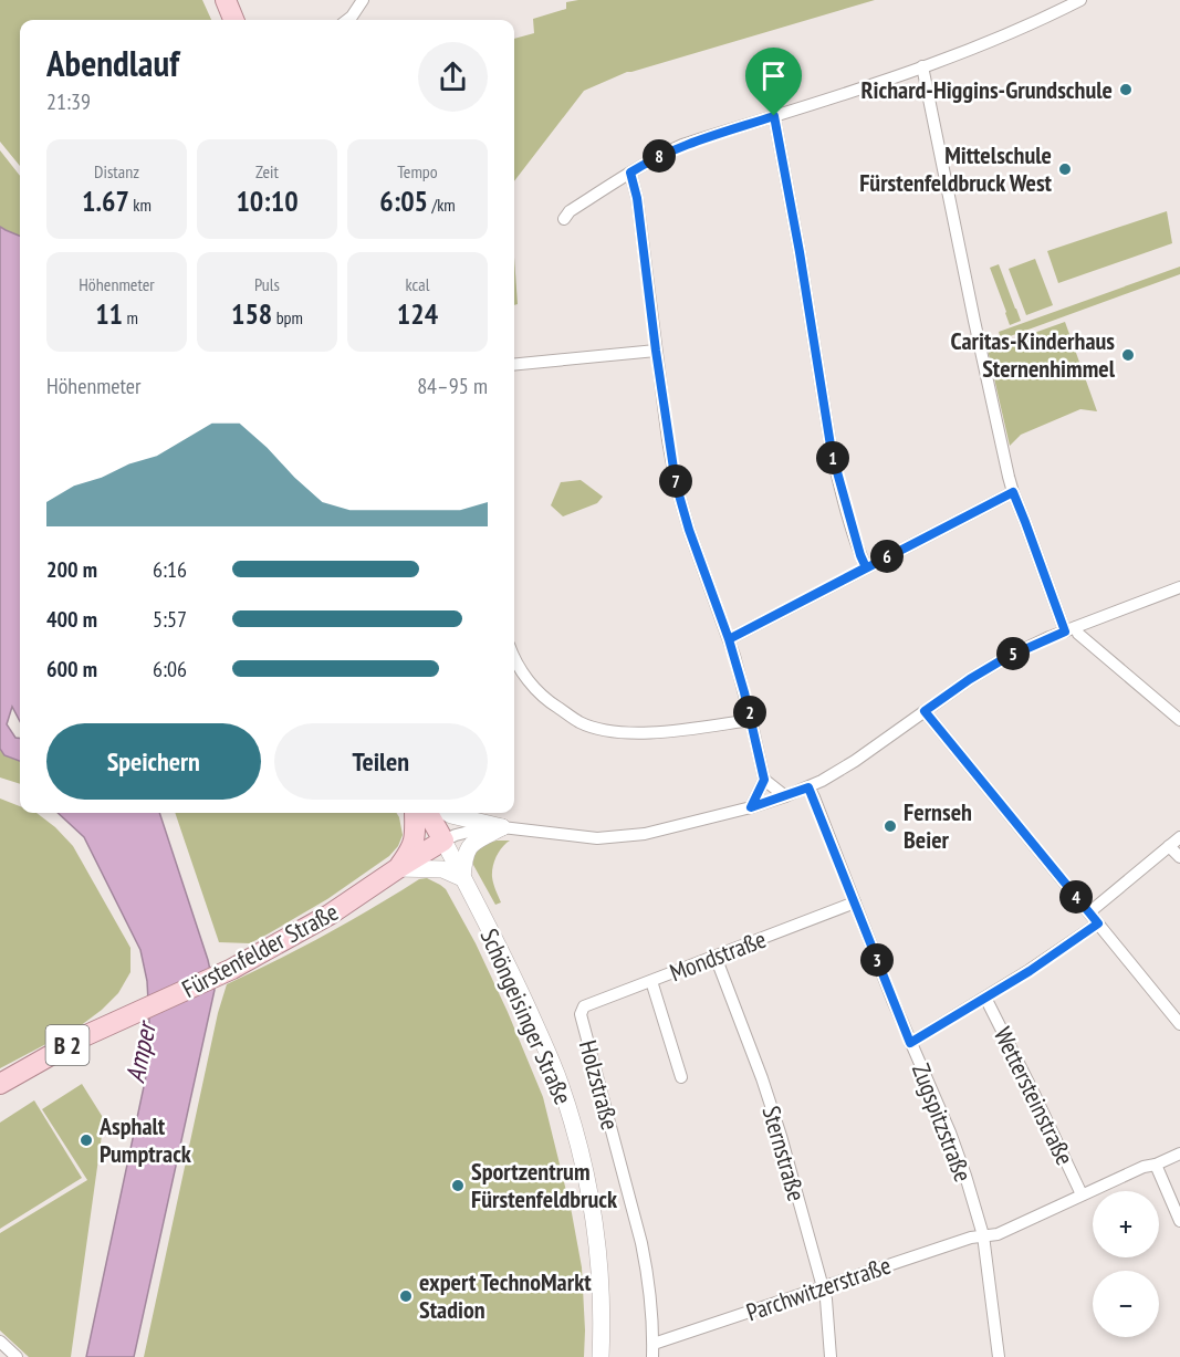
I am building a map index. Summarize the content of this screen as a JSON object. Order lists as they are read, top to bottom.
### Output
{
  "streets": {
    "main road": ["Fürstenfelder Straße", "Schöngeisinger Straße", "B 2"],
    "street": [
      "Mondstraße",
      "Holzstraße",
      "Wettersteinstraße",
      "Zugspitzstraße",
      "Sternstraße",
      "Parchwitzerstraße"
    ]
  },
  "crossings": [
    ["Fürstenfelder Straße", "Schöngeisinger Straße"],
    ["Mondstraße", "Holzstraße"],
    ["Mondstraße", "Zugspitzstraße"],
    ["Mondstraße", "Sternstraße"],
    ["Holzstraße", "Parchwitzerstraße"],
    ["Wettersteinstraße", "Zugspitzstraße"],
    ["Wettersteinstraße", "Parchwitzerstraße"],
    ["Zugspitzstraße", "Parchwitzerstraße"],
    ["Sternstraße", "Parchwitzerstraße"]
  ],
  "water": ["Amper"],
  "places": [
    "Richard-Higgins-Grundschule",
    "Mittelschule Fürstenfeldbruck West",
    "Caritas-Kinderhaus Sternenhimmel",
    "Fernseh Beier",
    "Asphalt Pumptrack",
    "Sportzentrum Fürstenfeldbruck",
    "expert TechnoMarkt Stadion"
  ],
  "page": {
    "heading": ["Abendlauf", "21:39"],
    "stats": [
      ["Distanz", "1.67 km"],
      ["Zeit", "10:10"],
      ["Tempo", "6:05 /km"],
      ["Höhenmeter", "11 m"],
      ["Puls", "158 bpm"],
      ["kcal", "124"]
    ],
    "pins": [
      "8",
      "1",
      "7",
      "6",
      "5",
      "2",
      "4",
      "3"
    ],
    "chart": ["Höhenmeter", "84–95 m"],
    "list": [
      {
        "name": "200 m",
        "note": "6:16"
      },
      {
        "name": "400 m",
        "note": "5:57"
      },
      {
        "name": "600 m",
        "note": "6:06"
      }
    ],
    "buttons": ["Speichern", "Teilen"],
    "map_buttons": ["+", "−"]
  }
}
